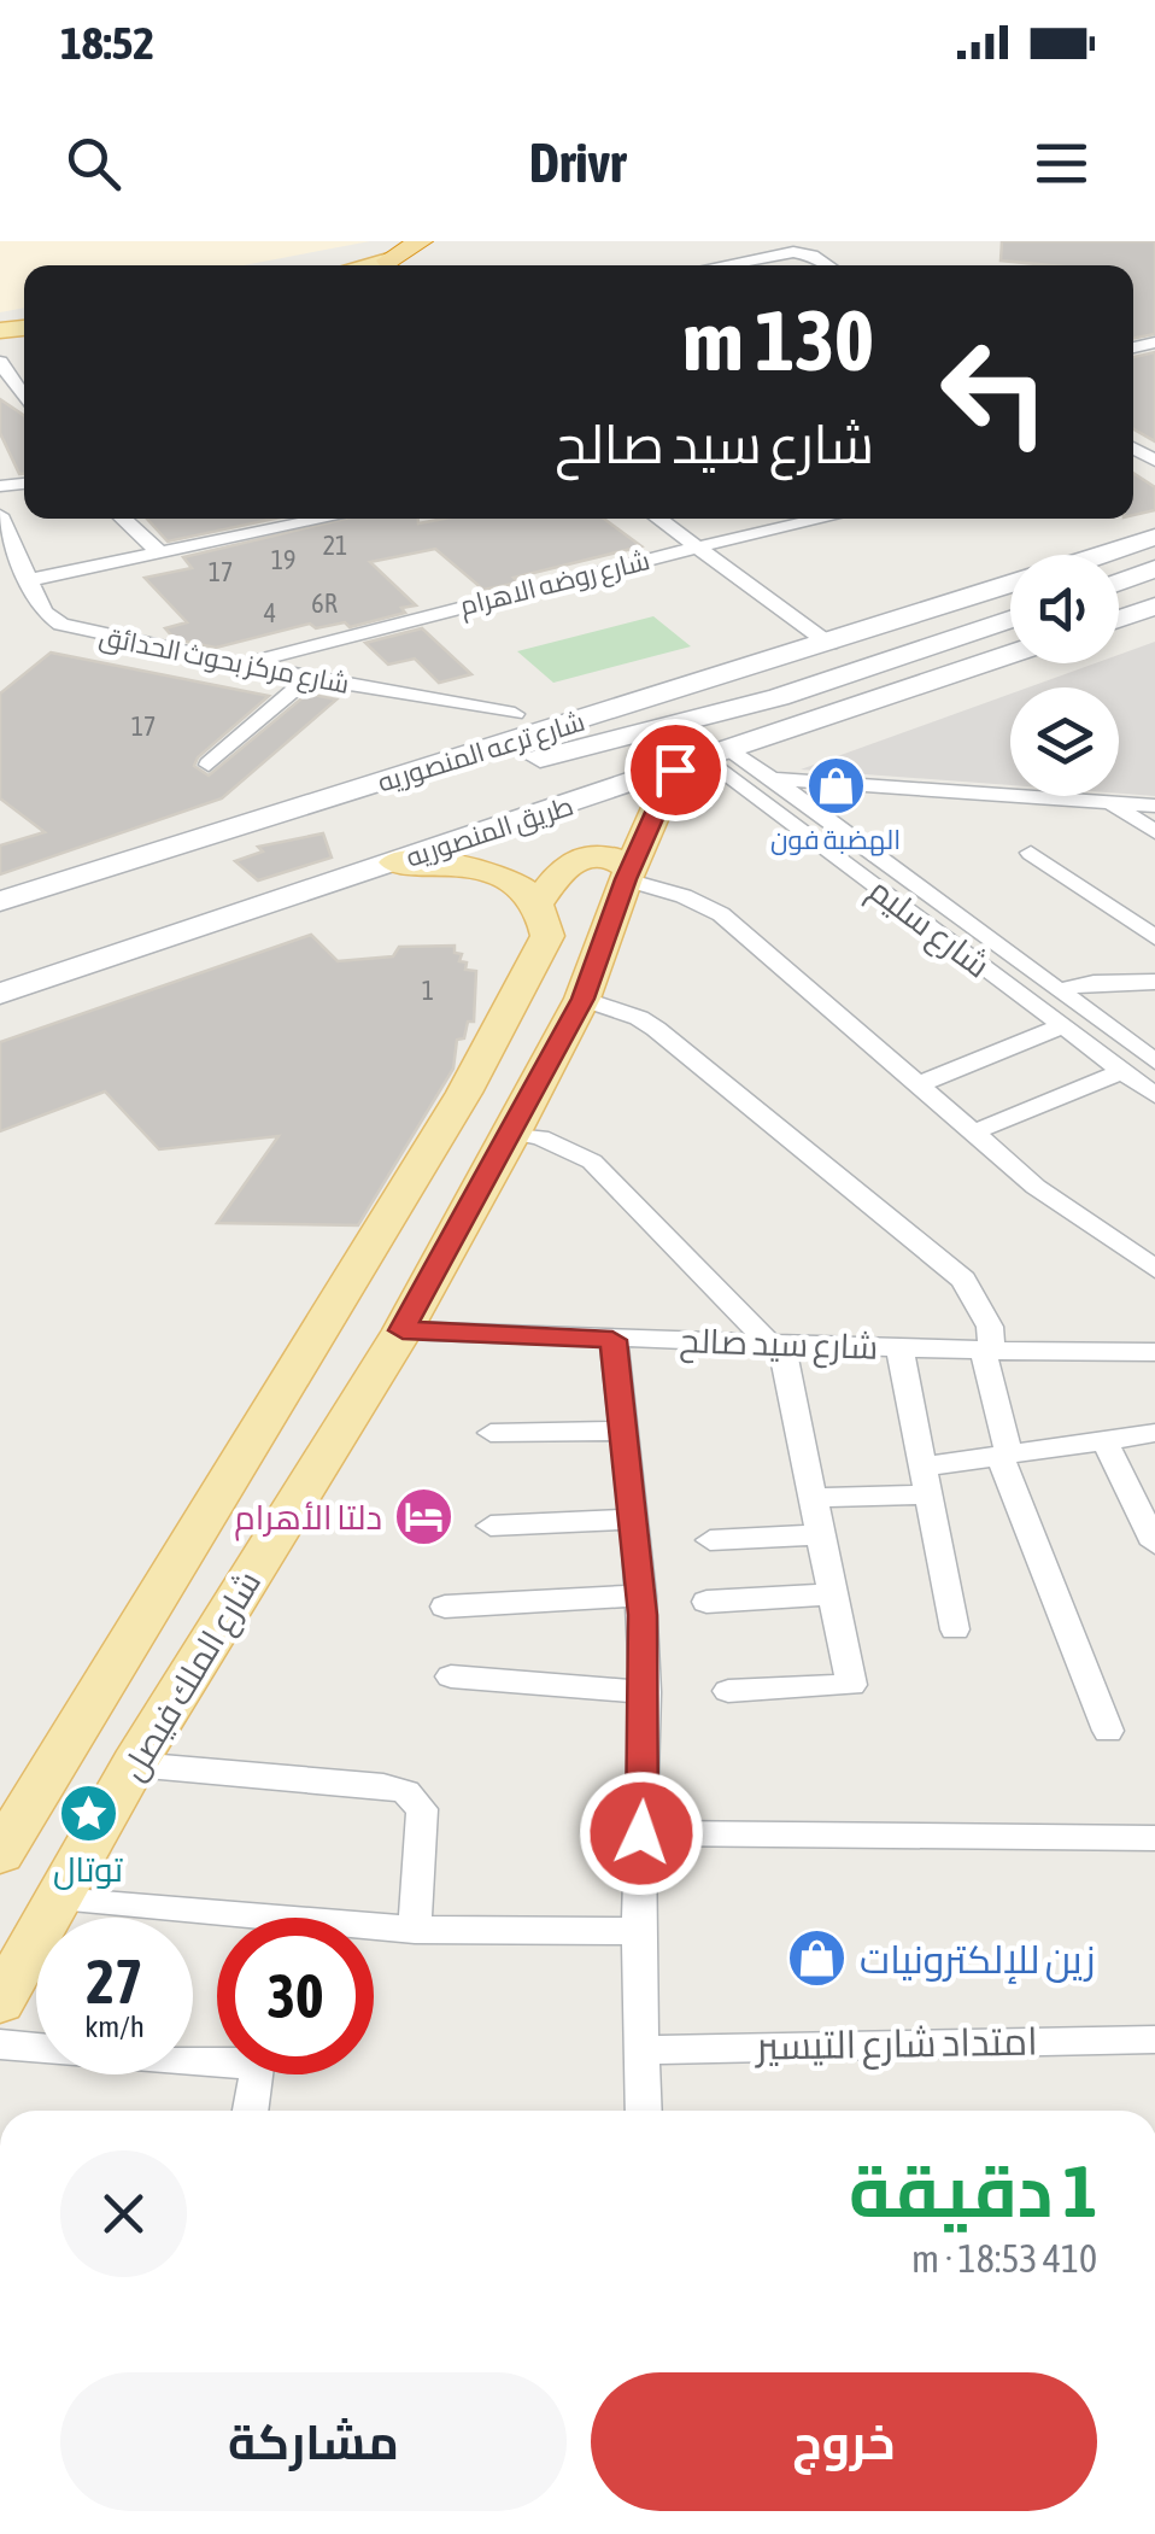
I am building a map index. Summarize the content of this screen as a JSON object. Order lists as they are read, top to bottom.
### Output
{
  "streets": {
    "main road": ["شارع ترعه المنصوريه", "طريق المنصوريه", "شارع الملك فيصل"],
    "street": [
      "شارع روضه الاهرام",
      "شارع مركز بحوث الحدائق",
      "شارع سليم",
      "شارع سيد صالح",
      "امتداد شارع التيسير"
    ]
  },
  "crossings": [
    ["شارع روضه الاهرام", "شارع مركز بحوث الحدائق"],
    ["طريق المنصوريه", "شارع سليم"],
    ["طريق المنصوريه", "شارع الملك فيصل"],
    ["شارع سليم", "شارع الملك فيصل"],
    ["شارع سيد صالح", "شارع الملك فيصل"]
  ],
  "places": {
    "shop": ["الهضبة فون", "زين للإلكترونيات"],
    "hotel": ["دلتا الأهرام"],
    "place": ["توتال"]
  },
  "house_numbers": [
    "21",
    "19",
    "17",
    "6R",
    "4",
    "17",
    "1"
  ],
  "page": {
    "status": "18:52",
    "header": "Drivr",
    "turn": ["130 m", "شارع سيد صالح"],
    "speed": "27 km/h",
    "limit": "30",
    "heading": ["1 دقيقة", "410 m · 18:53"],
    "buttons": ["خروج", "مشاركة"]
  }
}
